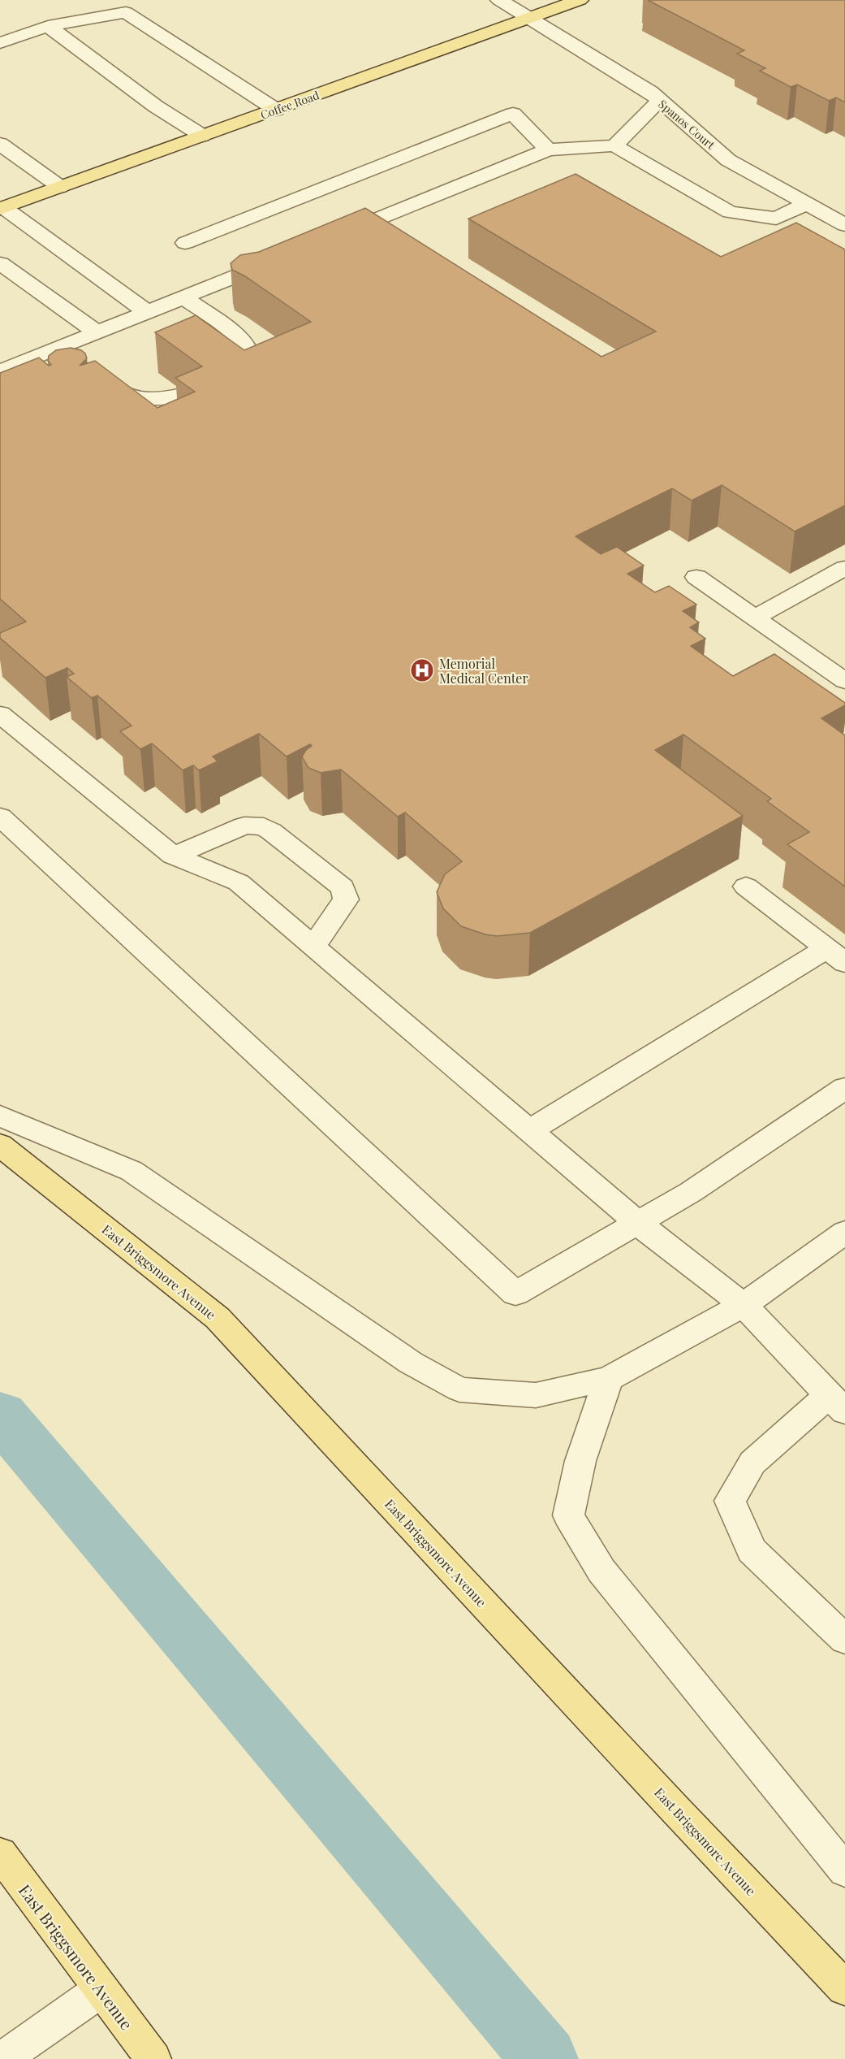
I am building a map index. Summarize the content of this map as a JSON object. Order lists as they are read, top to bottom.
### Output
{
  "streets": {
    "main road": ["Coffee Road", "East Briggsmore Avenue"],
    "street": ["Spanos Court"]
  },
  "crossings": [
    ["Coffee Road", "Spanos Court"]
  ],
  "places": {
    "hospital": ["Memorial Medical Center"]
  }
}
